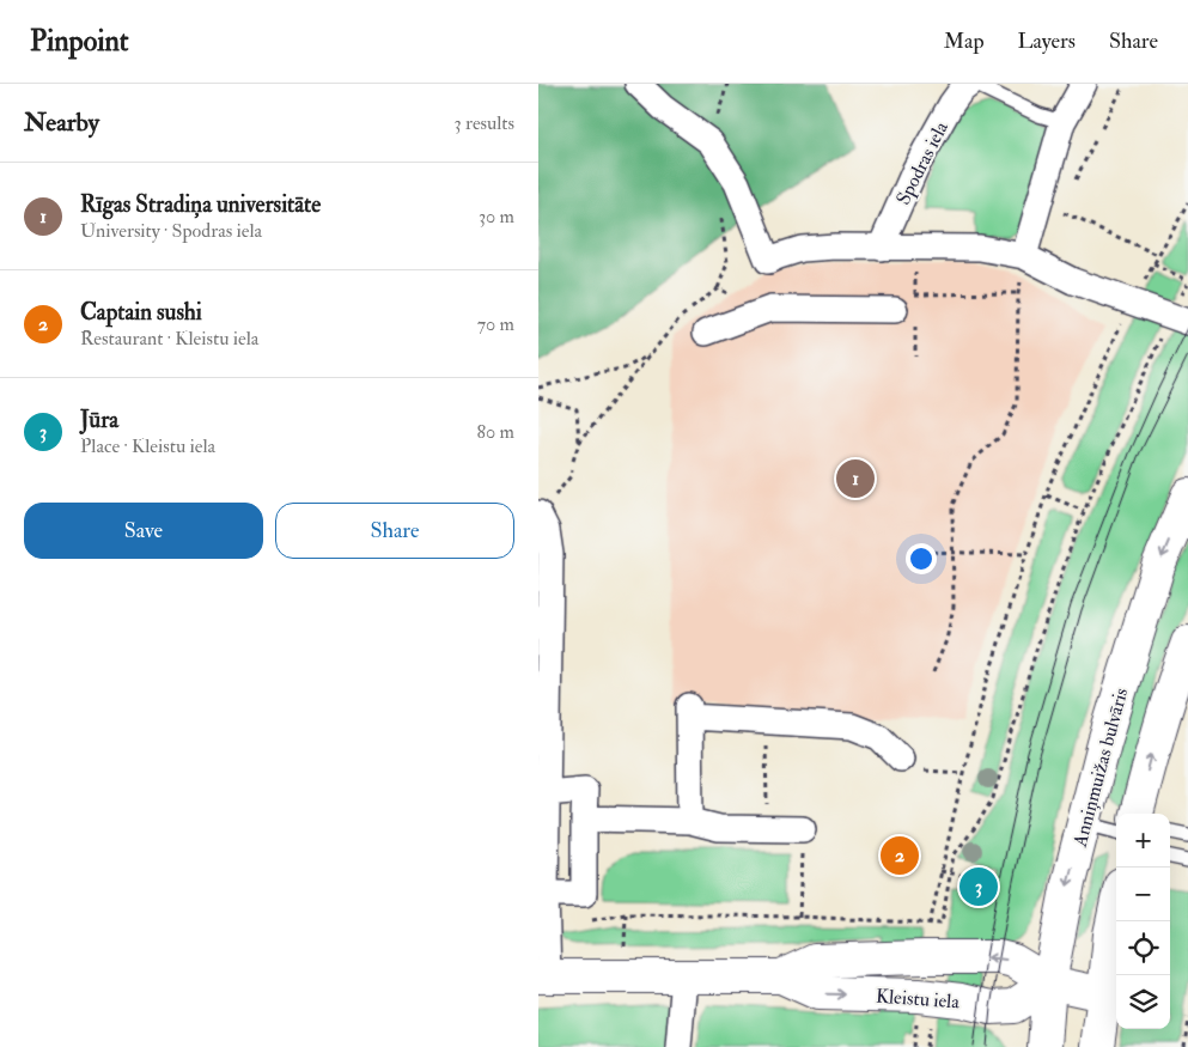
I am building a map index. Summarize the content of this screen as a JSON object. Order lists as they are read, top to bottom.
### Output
{
  "streets": {
    "street": ["Spodras iela", "Anniņmuižas bulvāris", "Kleistu iela"]
  },
  "crossings": [
    ["Anniņmuižas bulvāris", "Kleistu iela"]
  ],
  "page": {
    "header": "Pinpoint",
    "nav": ["Map", "Layers", "Share"],
    "heading": ["Nearby", "3 results"],
    "list": [
      {
        "mark": "1",
        "name": "Rīgas Stradiņa universitāte",
        "note": "University · Spodras iela",
        "value": "30 m"
      },
      {
        "mark": "2",
        "name": "Captain sushi",
        "note": "Restaurant · Kleistu iela",
        "value": "70 m"
      },
      {
        "mark": "3",
        "name": "Jūra",
        "note": "Place · Kleistu iela",
        "value": "80 m"
      }
    ],
    "pins": ["1", "2", "3"],
    "buttons": ["Save", "Share"],
    "map_buttons": ["+", "−"]
  }
}
